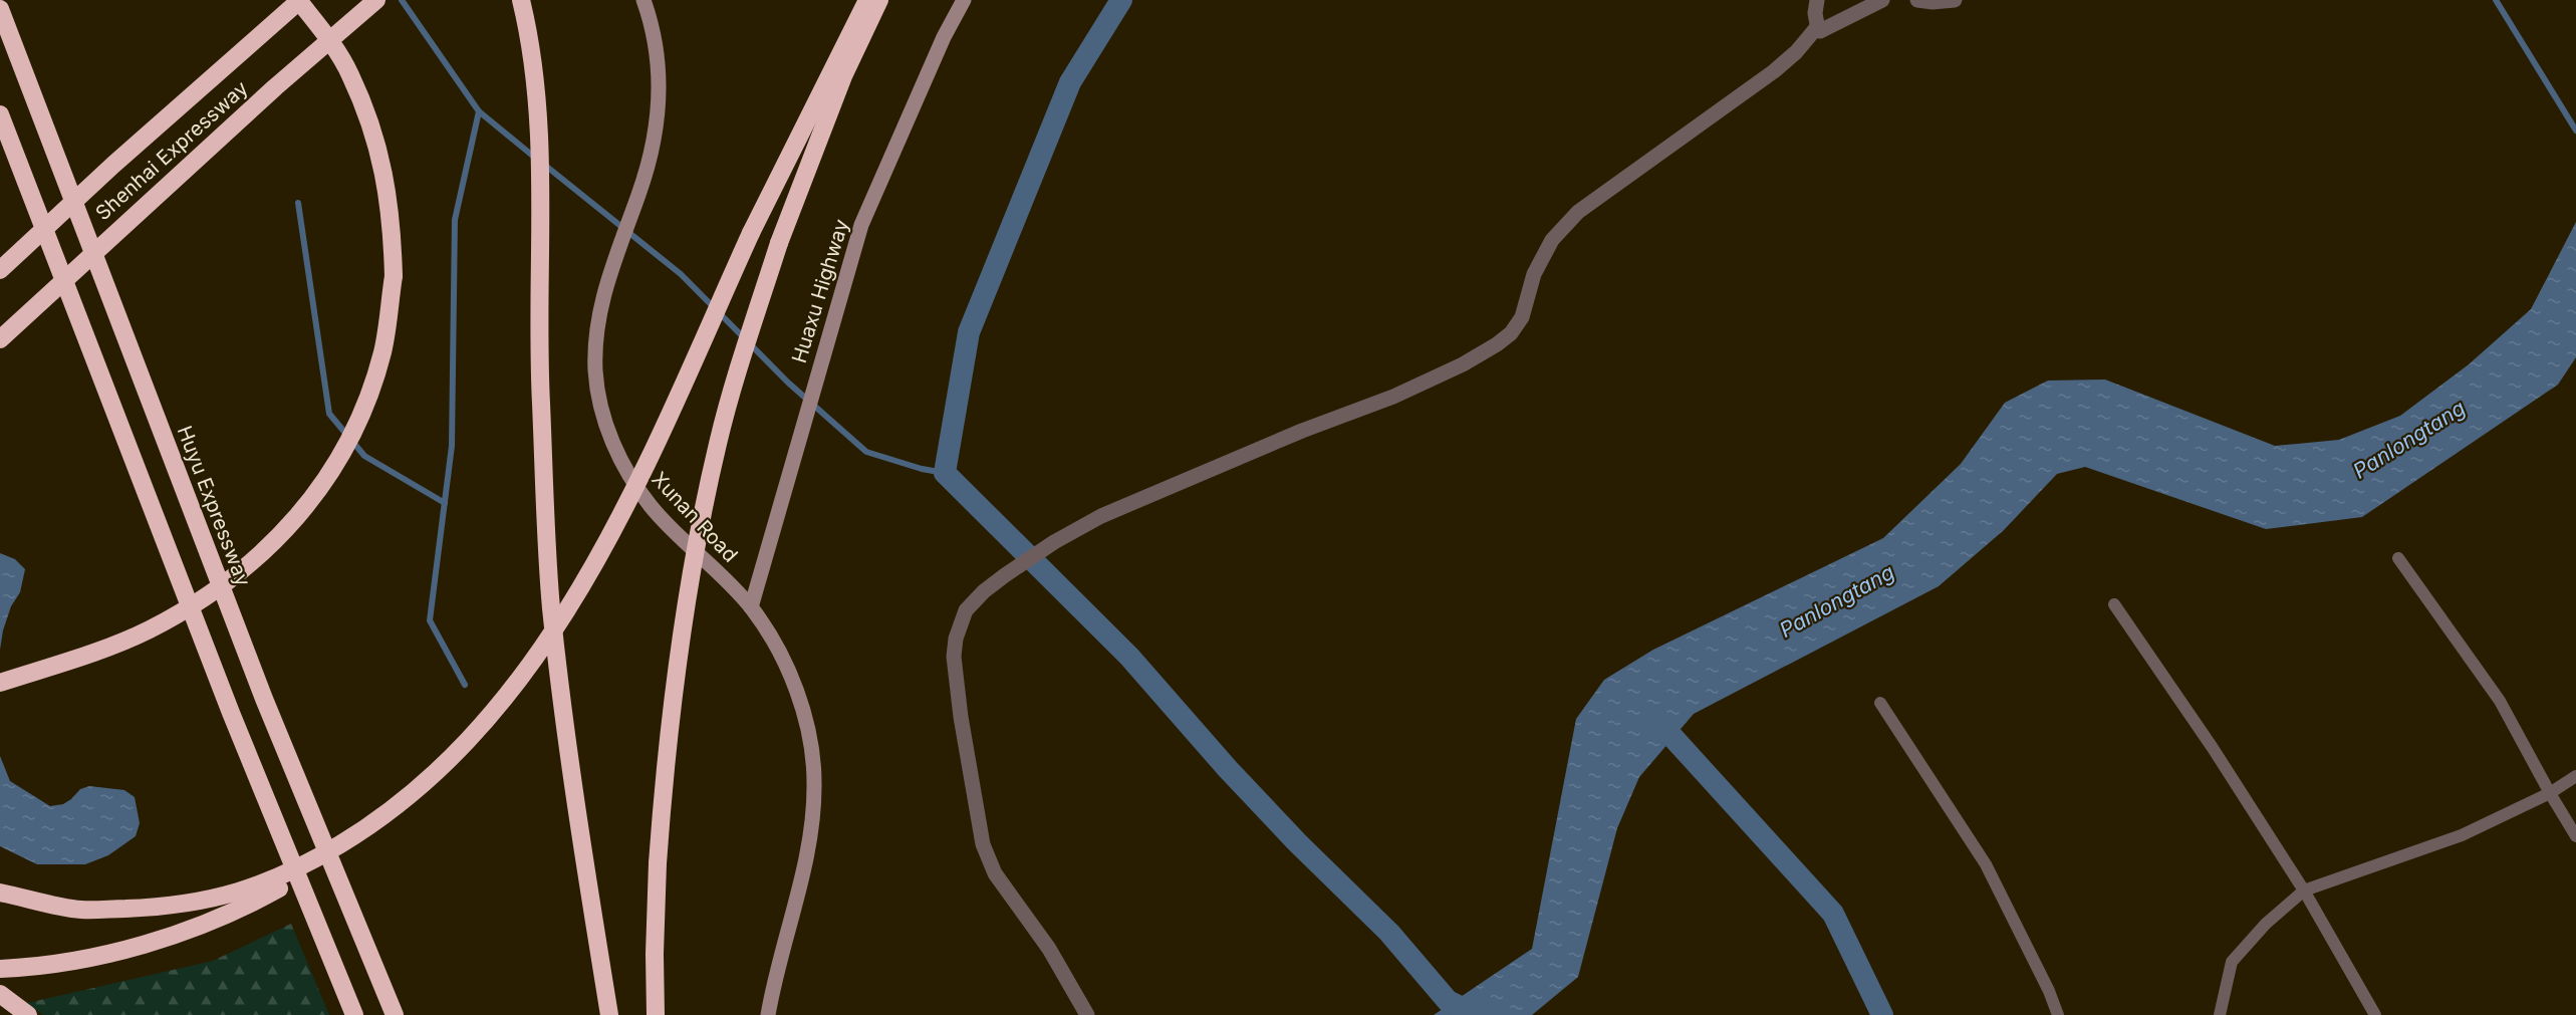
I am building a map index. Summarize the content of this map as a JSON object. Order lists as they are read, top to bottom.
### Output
{
  "streets": {
    "highway": ["Shenhai Expressway", "Huyu Expressway"],
    "street": ["Huaxu Highway", "Xunan Road"]
  },
  "crossings": [
    ["Huaxu Highway", "Xunan Road"]
  ],
  "water": ["Panlongtang"]
}
